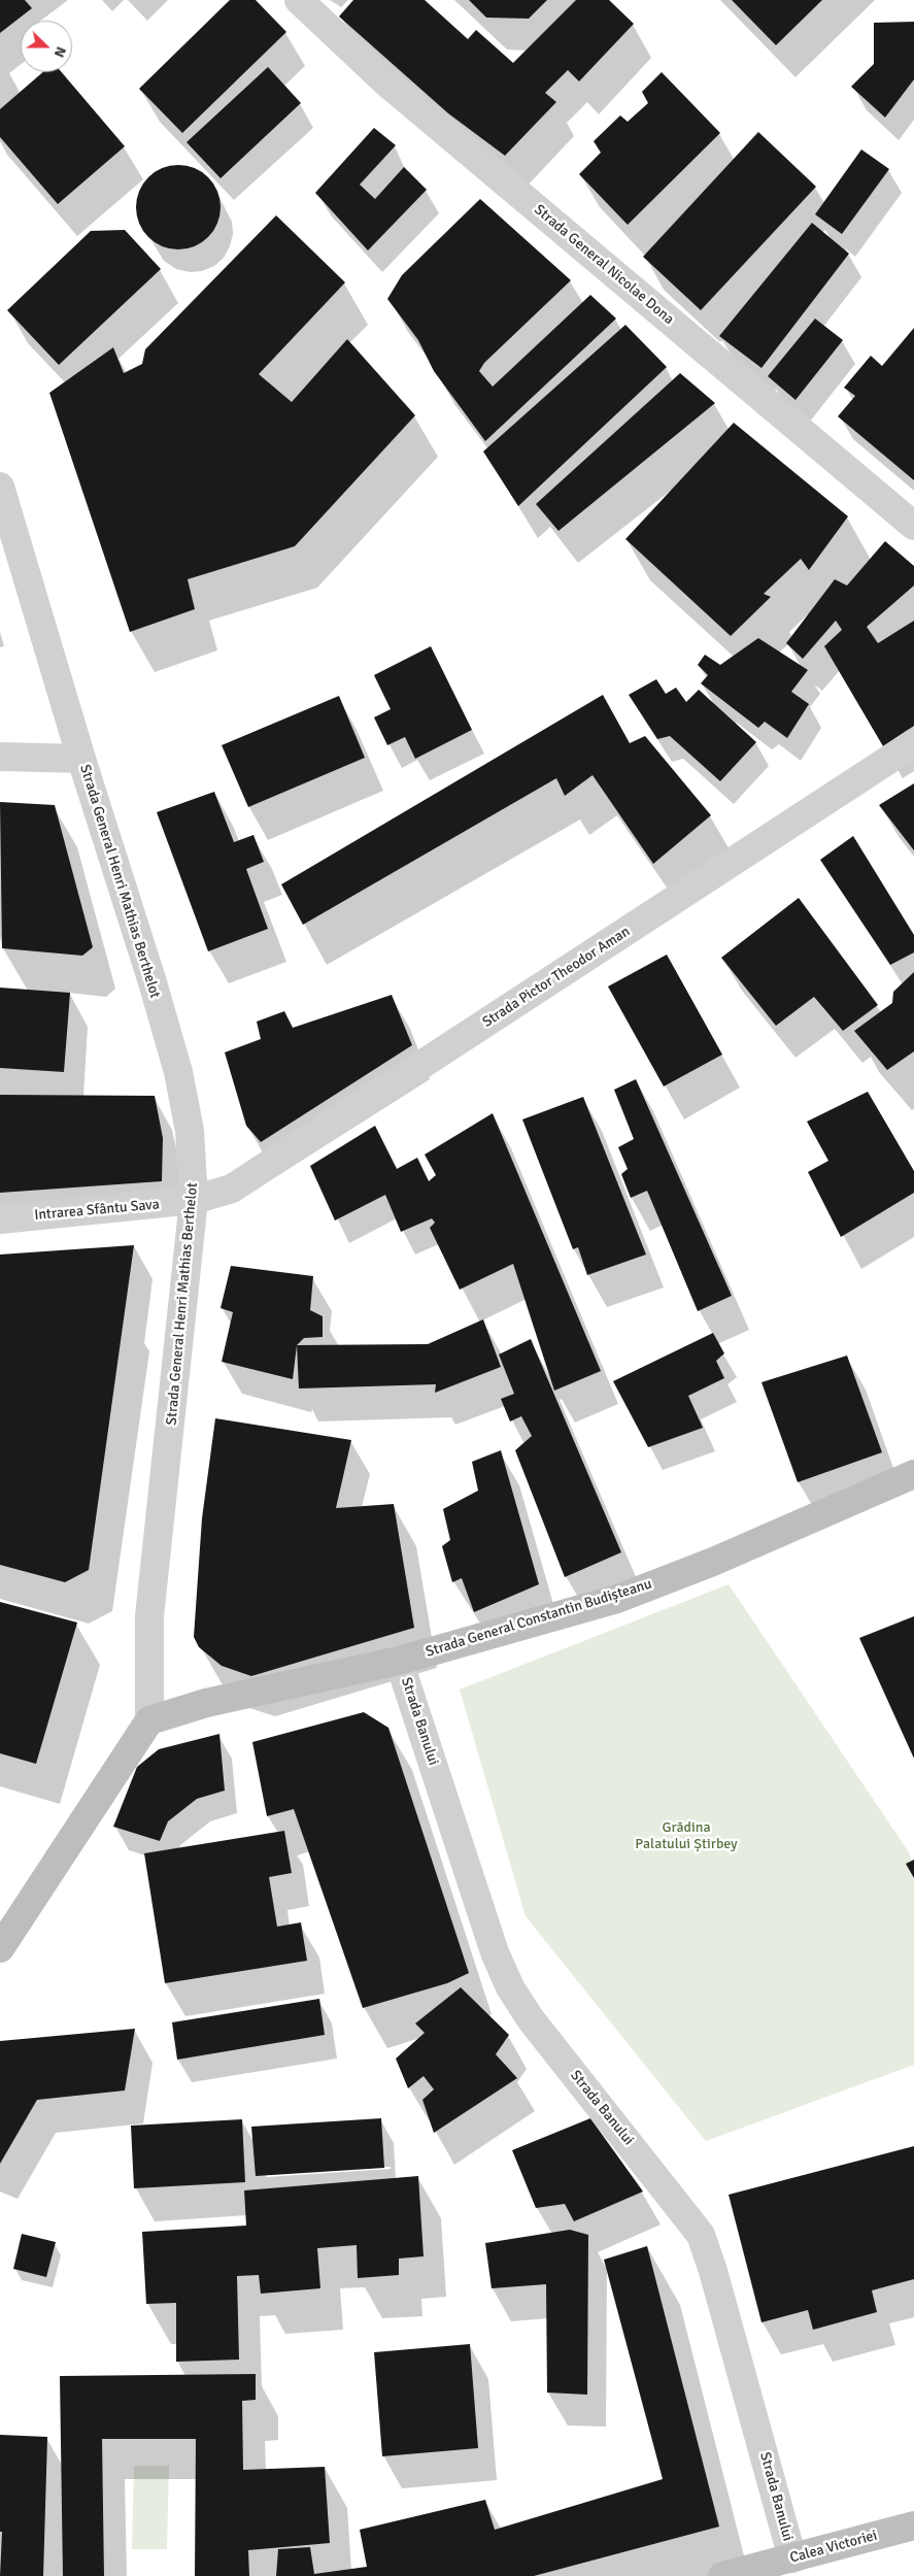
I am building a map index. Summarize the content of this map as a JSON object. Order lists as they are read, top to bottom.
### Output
{
  "streets": {
    "street": [
      "Strada General Nicolae Dona",
      "Strada General Henri Mathias Berthelot",
      "Strada Pictor Theodor Aman",
      "Intrarea Sfântu Sava",
      "Strada General Constantin Budișteanu",
      "Strada Banului",
      "Calea Victoriei"
    ]
  },
  "crossings": [
    ["Strada General Henri Mathias Berthelot", "Strada Pictor Theodor Aman"],
    ["Strada General Henri Mathias Berthelot", "Intrarea Sfântu Sava"],
    ["Strada General Henri Mathias Berthelot", "Strada General Constantin Budișteanu"],
    ["Strada Pictor Theodor Aman", "Intrarea Sfântu Sava"],
    ["Strada General Constantin Budișteanu", "Strada Banului"],
    ["Strada Banului", "Calea Victoriei"]
  ],
  "parks": ["Grădina Palatului Știrbey"],
  "north": "right"
}
